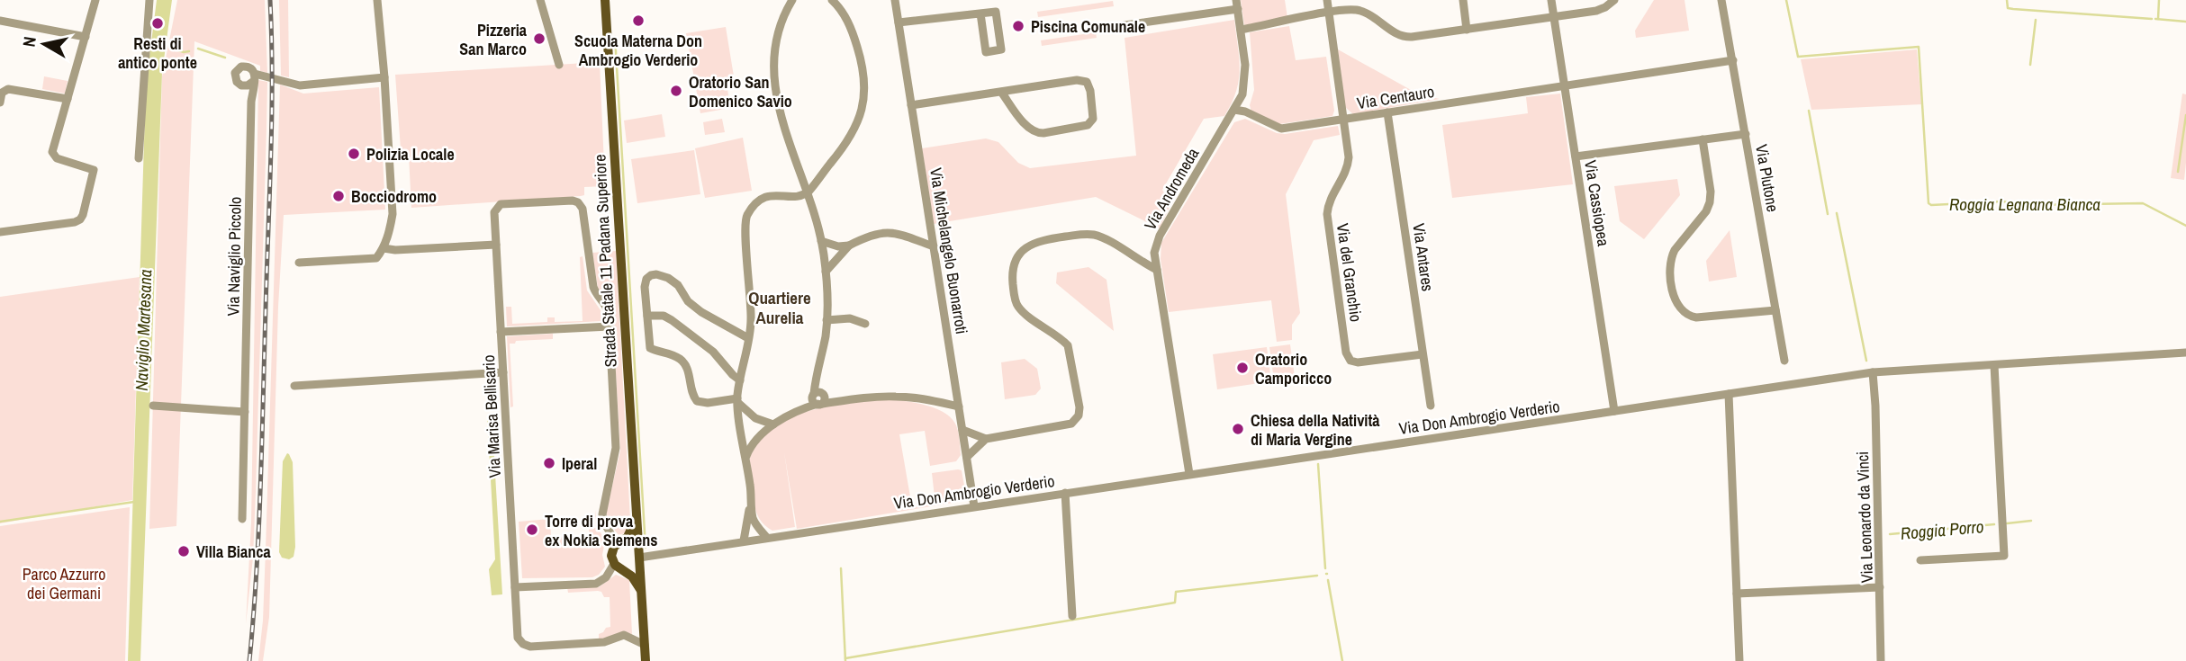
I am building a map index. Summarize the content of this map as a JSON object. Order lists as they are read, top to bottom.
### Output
{
  "streets": {
    "main road": ["Strada Statale 11 Padana Superiore"],
    "street": [
      "Via Centauro",
      "Via Plutone",
      "Via Andromeda",
      "Via Cassiopea",
      "Via Michelangelo Buonarroti",
      "Via Naviglio Piccolo",
      "Via Antares",
      "Via del Granchio",
      "Via Marisa Bellisario",
      "Via Don Ambrogio Verderio",
      "Via Leonardo da Vinci"
    ]
  },
  "crossings": [
    ["Via Centauro", "Via Plutone"],
    ["Via Centauro", "Via Andromeda"],
    ["Via Centauro", "Via Cassiopea"],
    ["Via Centauro", "Via Antares"],
    ["Via Centauro", "Via del Granchio"],
    ["Via Andromeda", "Via Don Ambrogio Verderio"],
    ["Via Cassiopea", "Via Don Ambrogio Verderio"],
    ["Via Michelangelo Buonarroti", "Via Don Ambrogio Verderio"],
    ["Via Antares", "Via del Granchio"],
    ["Strada Statale 11 Padana Superiore", "Via Marisa Bellisario"],
    ["Strada Statale 11 Padana Superiore", "Via Don Ambrogio Verderio"],
    ["Via Don Ambrogio Verderio", "Via Leonardo da Vinci"]
  ],
  "districts": ["Quartiere Aurelia"],
  "water": ["Roggia Legnana Bianca", "Naviglio Martesana", "Roggia Porro"],
  "parks": ["Parco Azzurro dei Germani"],
  "places": [
    "Scuola Materna Don Ambrogio Verderio",
    "Resti di antico ponte",
    "Piscina Comunale",
    "Pizzeria San Marco",
    "Oratorio San Domenico Savio",
    "Polizia Locale",
    "Bocciodromo",
    "Oratorio Camporicco",
    "Chiesa della Natività di Maria Vergine",
    "Iperal",
    "Torre di prova ex Nokia Siemens",
    "Villa Bianca"
  ],
  "north": "left"
}
